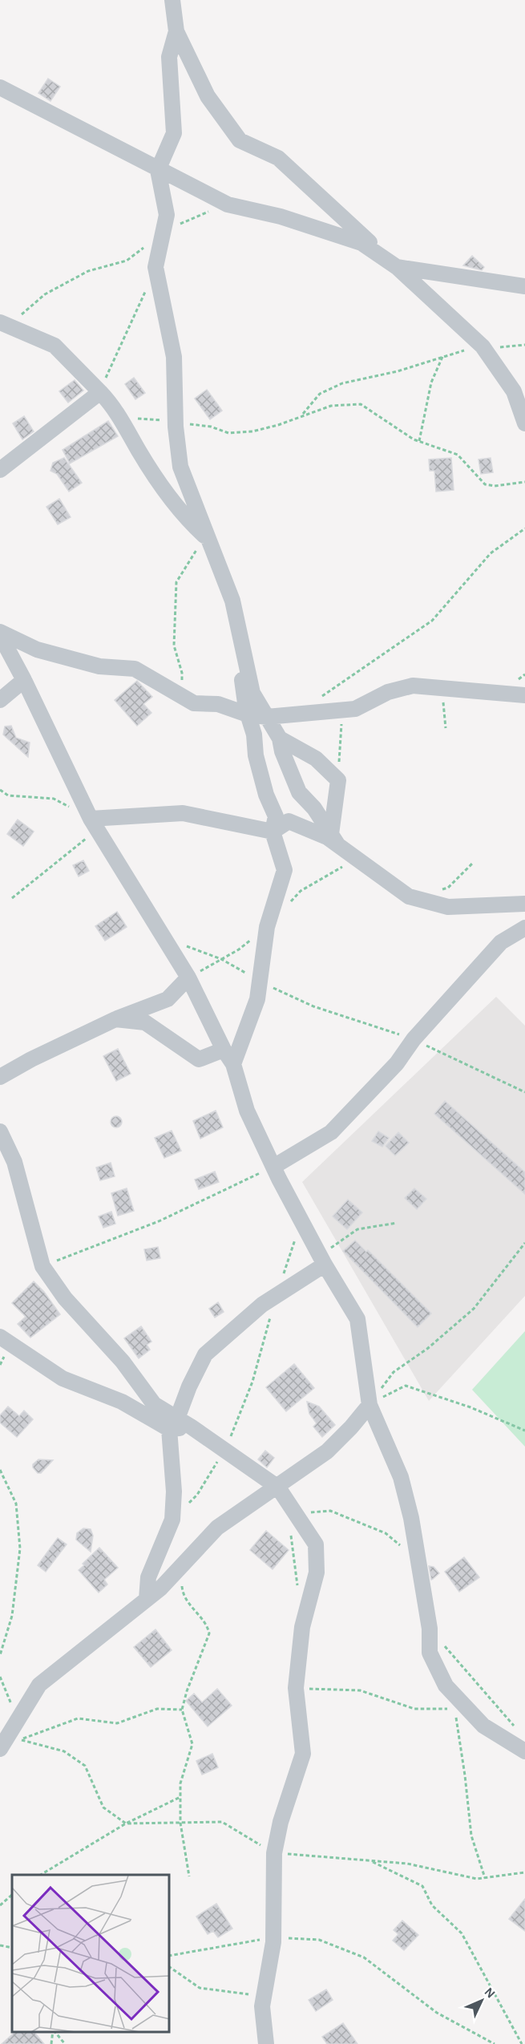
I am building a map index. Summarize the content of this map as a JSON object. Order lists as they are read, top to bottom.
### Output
{
  "north": "top right"
}
